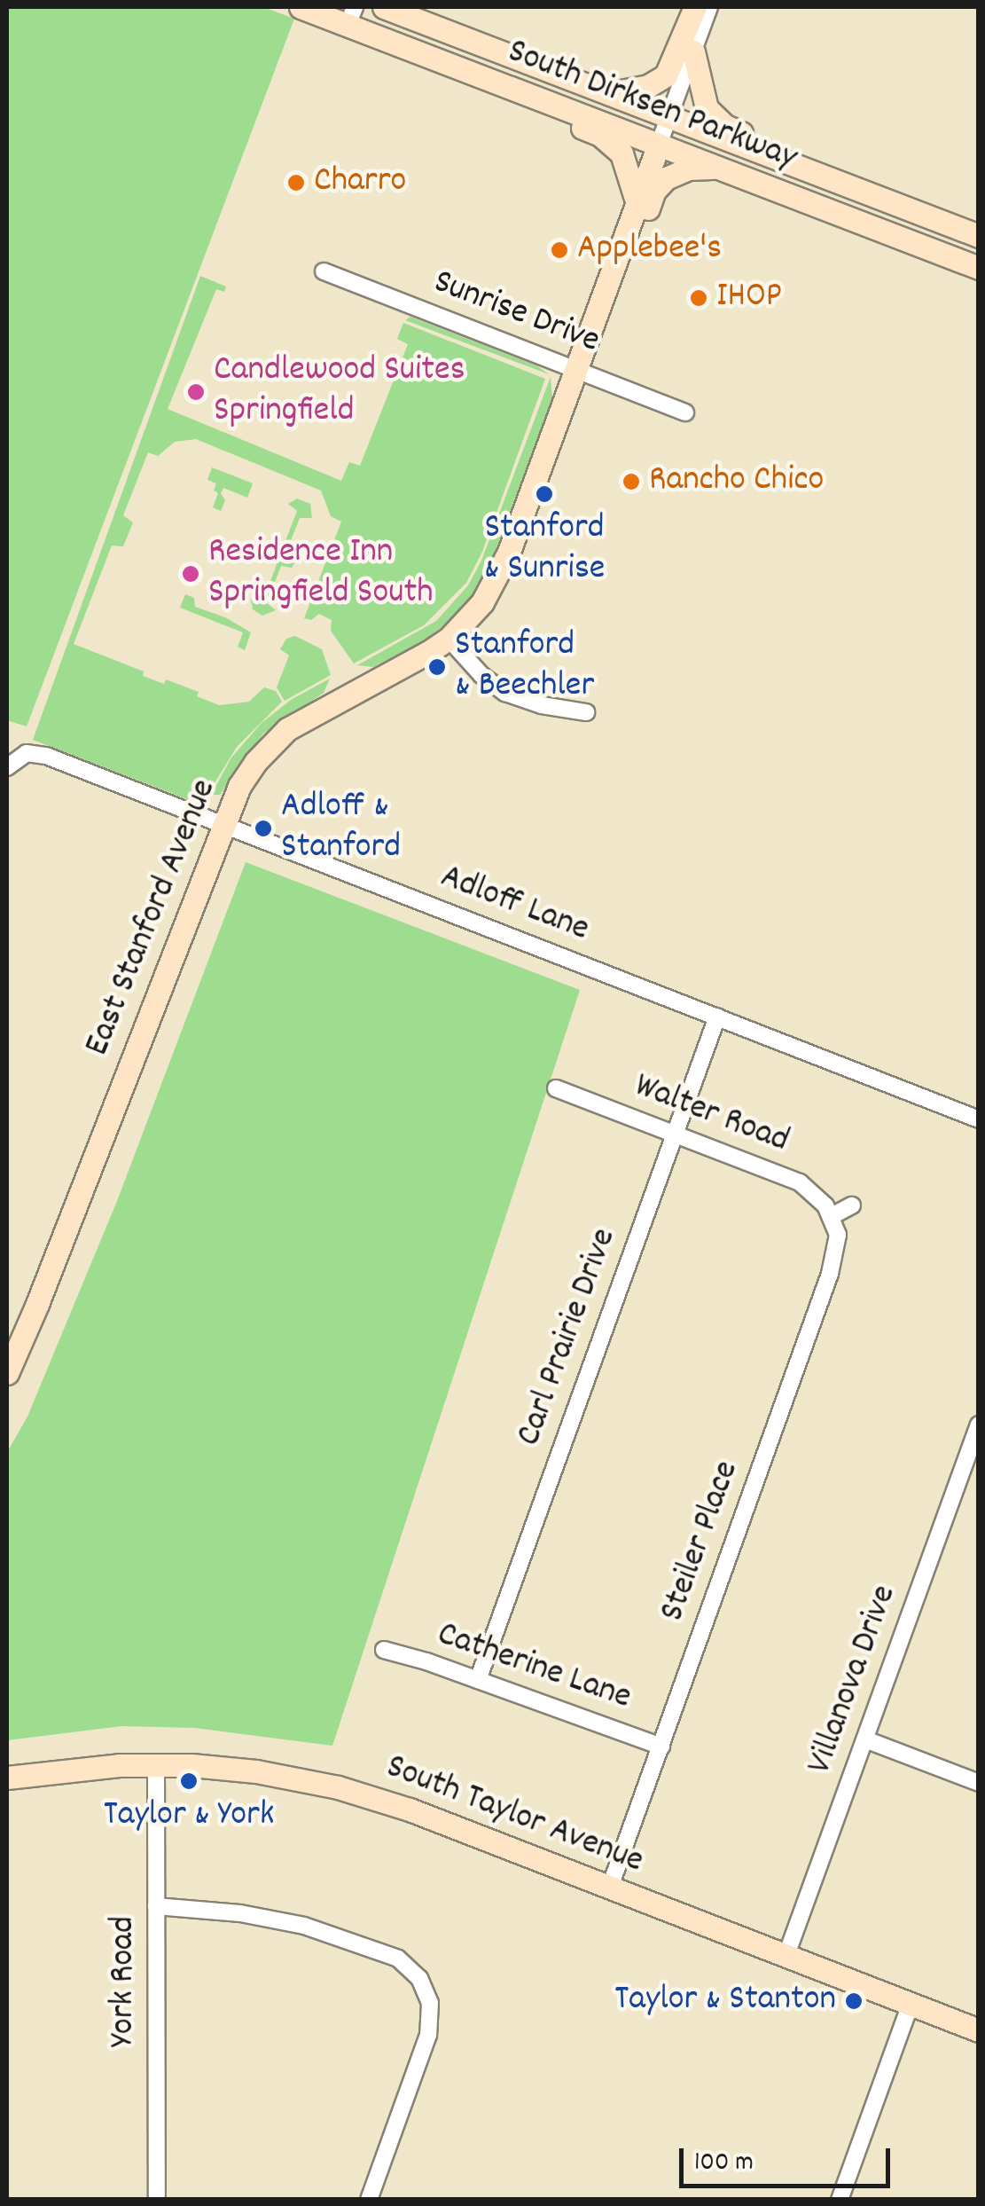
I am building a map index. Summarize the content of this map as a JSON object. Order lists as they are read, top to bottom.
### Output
{
  "streets": {
    "main road": ["South Dirksen Parkway", "East Stanford Avenue", "South Taylor Avenue"],
    "street": [
      "Sunrise Drive",
      "Adloff Lane",
      "Walter Road",
      "Carl Prairie Drive",
      "Steiler Place",
      "Catherine Lane",
      "Villanova Drive",
      "York Road"
    ]
  },
  "crossings": [
    ["South Dirksen Parkway", "East Stanford Avenue"],
    ["Sunrise Drive", "East Stanford Avenue"],
    ["Adloff Lane", "East Stanford Avenue"],
    ["Adloff Lane", "Carl Prairie Drive"],
    ["Walter Road", "Carl Prairie Drive"],
    ["Walter Road", "Steiler Place"],
    ["Carl Prairie Drive", "Catherine Lane"],
    ["Steiler Place", "Catherine Lane"],
    ["Steiler Place", "South Taylor Avenue"],
    ["Villanova Drive", "South Taylor Avenue"],
    ["South Taylor Avenue", "York Road"]
  ],
  "places": [
    "Charro",
    "Applebee's",
    "IHOP",
    "Candlewood Suites Springfield",
    "Rancho Chico",
    "Stanford & Sunrise",
    "Residence Inn Springfield South",
    "Stanford & Beechler",
    "Adloff & Stanford",
    "Taylor & York",
    "Taylor & Stanton"
  ],
  "scale_bar": "100 m"
}
